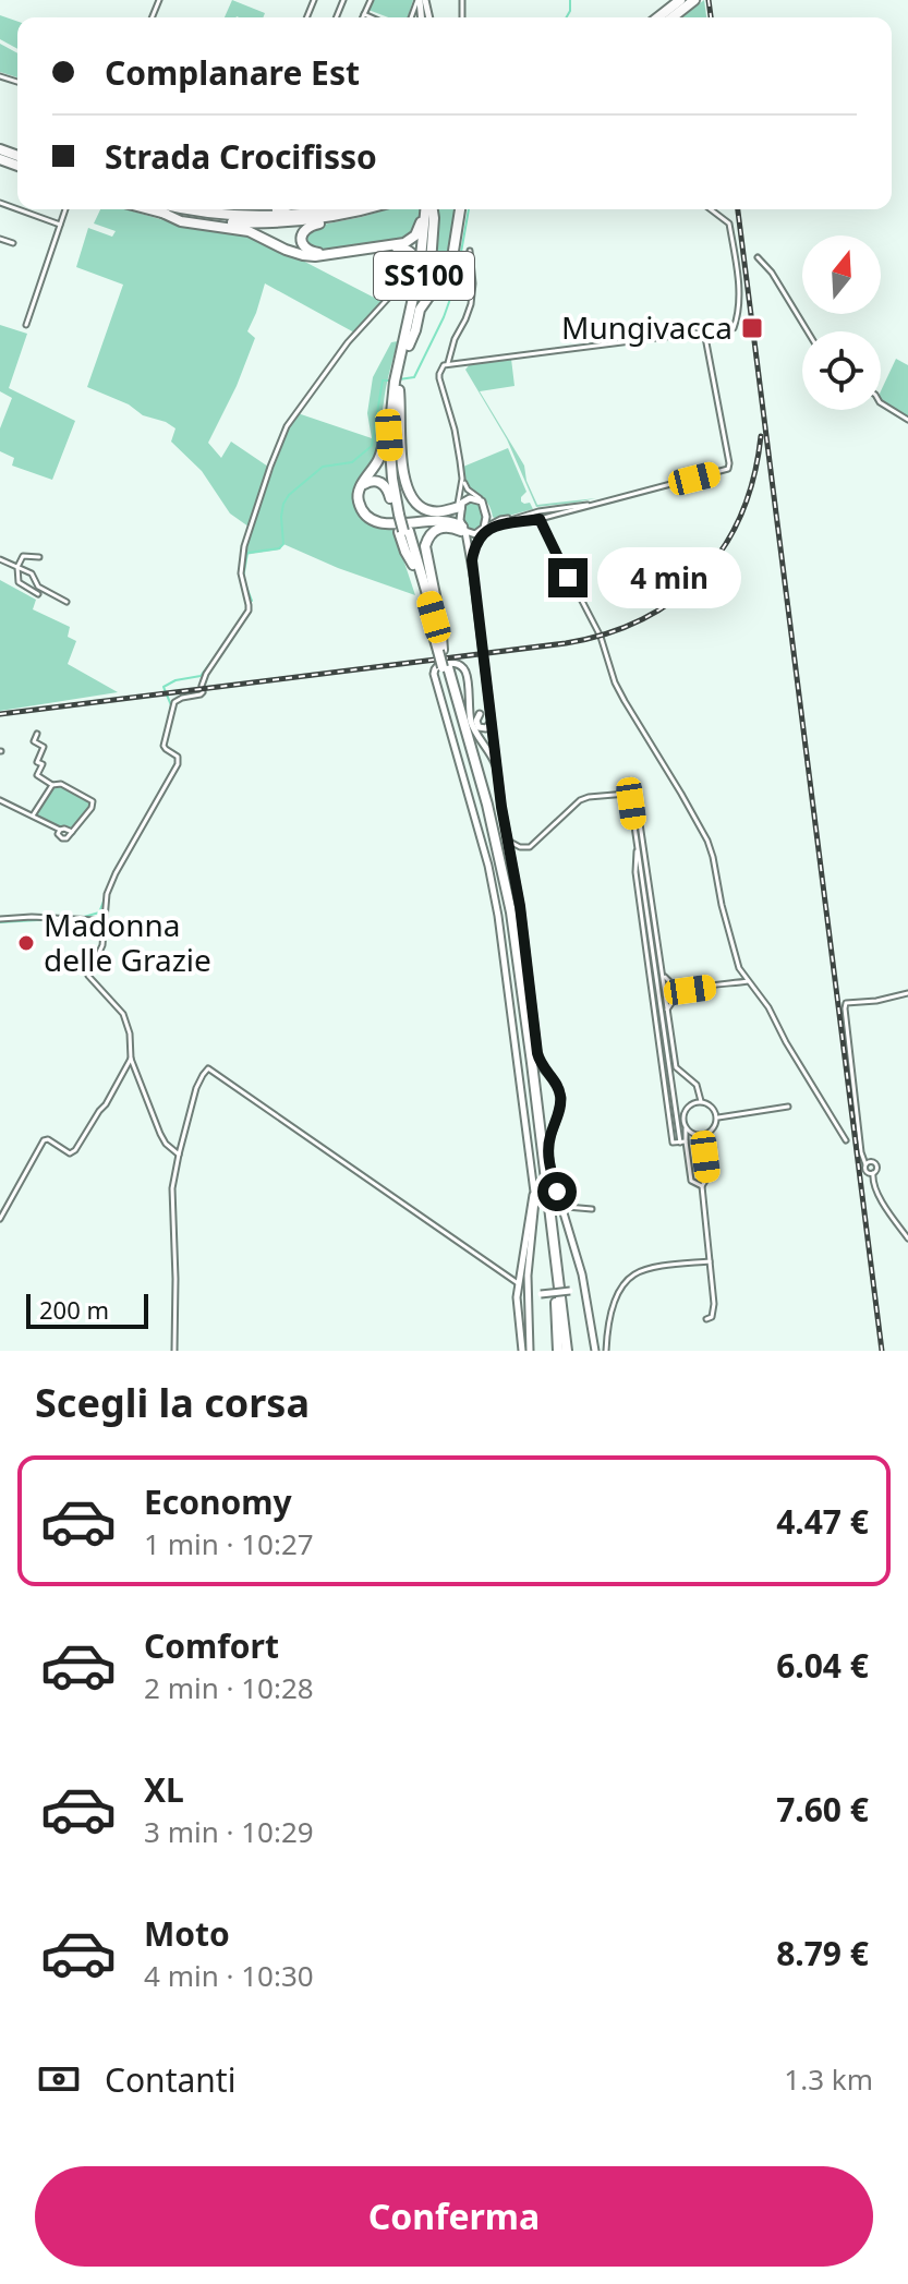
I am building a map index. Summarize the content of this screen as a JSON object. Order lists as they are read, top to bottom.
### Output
{
  "streets": {
    "highway": ["SS100"]
  },
  "places": {
    "transit": ["Mungivacca"],
    "other": ["Madonna delle Grazie"]
  },
  "scale_bar": "200 m",
  "north": "top",
  "page": {
    "banner": ["Complanare Est", "Strada Crocifisso"],
    "bubble": "4 min",
    "scale": "200 m",
    "heading": "Scegli la corsa",
    "list": [
      {
        "name": "Economy",
        "note": "1 min · 10:27",
        "value": "4.47 €"
      },
      {
        "name": "Comfort",
        "note": "2 min · 10:28",
        "value": "6.04 €"
      },
      {
        "name": "XL",
        "note": "3 min · 10:29",
        "value": "7.60 €"
      },
      {
        "name": "Moto",
        "note": "4 min · 10:30",
        "value": "8.79 €"
      }
    ],
    "pay": ["Contanti", "1.3 km"],
    "buttons": "Conferma"
  }
}
